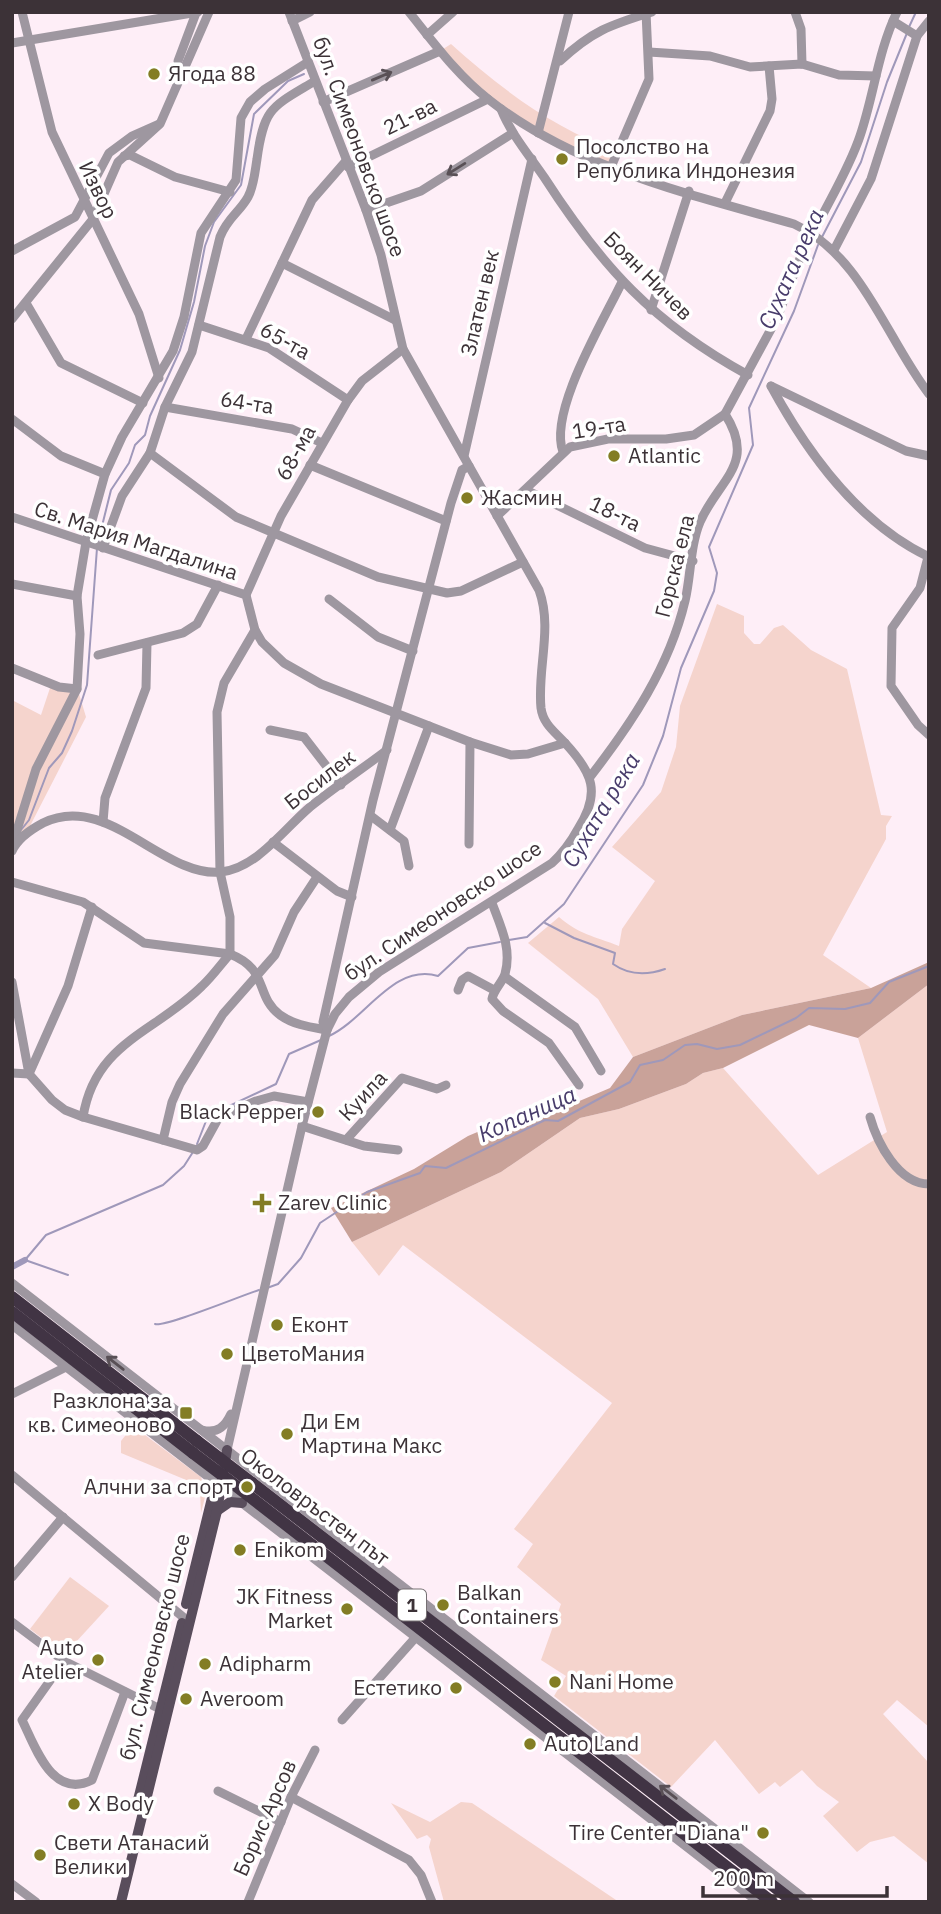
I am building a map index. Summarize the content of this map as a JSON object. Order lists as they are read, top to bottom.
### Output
{
  "streets": {
    "highway": ["Околовръстен път", "1"],
    "main road": ["бул. Симеоновско шосе"],
    "street": [
      "21-ва",
      "Извор",
      "Боян Ничев",
      "Златен век",
      "65-та",
      "64-та",
      "19-та",
      "68-ма",
      "18-та",
      "Св. Мария Магдалина",
      "Горска ела",
      "Босилек",
      "Куила",
      "Борис Арсов"
    ]
  },
  "crossings": [
    ["21-ва", "бул. Симеоновско шосе"],
    ["бул. Симеоновско шосе", "Златен век"],
    ["бул. Симеоновско шосе", "19-та"],
    ["бул. Симеоновско шосе", "68-ма"],
    ["бул. Симеоновско шосе", "Св. Мария Магдалина"],
    ["бул. Симеоновско шосе", "Горска ела"],
    ["бул. Симеоновско шосе", "Босилек"],
    ["Боян Ничев", "Златен век"],
    ["65-та", "68-ма"],
    ["64-та", "68-ма"],
    ["19-та", "18-та"],
    ["19-та", "Горска ела"],
    ["68-ма", "Св. Мария Магдалина"],
    ["18-та", "Горска ела"],
    ["Св. Мария Магдалина", "Босилек"]
  ],
  "water": ["Сухата река", "Копаница"],
  "places": {
    "other": [
      "Ягода 88",
      "Посолство на Република Индонезия",
      "Atlantic",
      "Жасмин",
      "Black Pepper",
      "Еконт",
      "ЦветоМания",
      "Ди Ем Мартина Макс",
      "Алчни за спорт",
      "Enikom",
      "Balkan Containers",
      "JK Fitness Market",
      "Auto Atelier",
      "Adipharm",
      "Nani Home",
      "Естетико",
      "Averoom",
      "Auto Land",
      "X Body",
      "Tire Center \"Diana\"",
      "Свети Атанасий Велики"
    ],
    "health": ["Zarev Clinic"],
    "transit": ["Разклона за кв. Симеоново"]
  },
  "scale_bar": "200 m"
}
